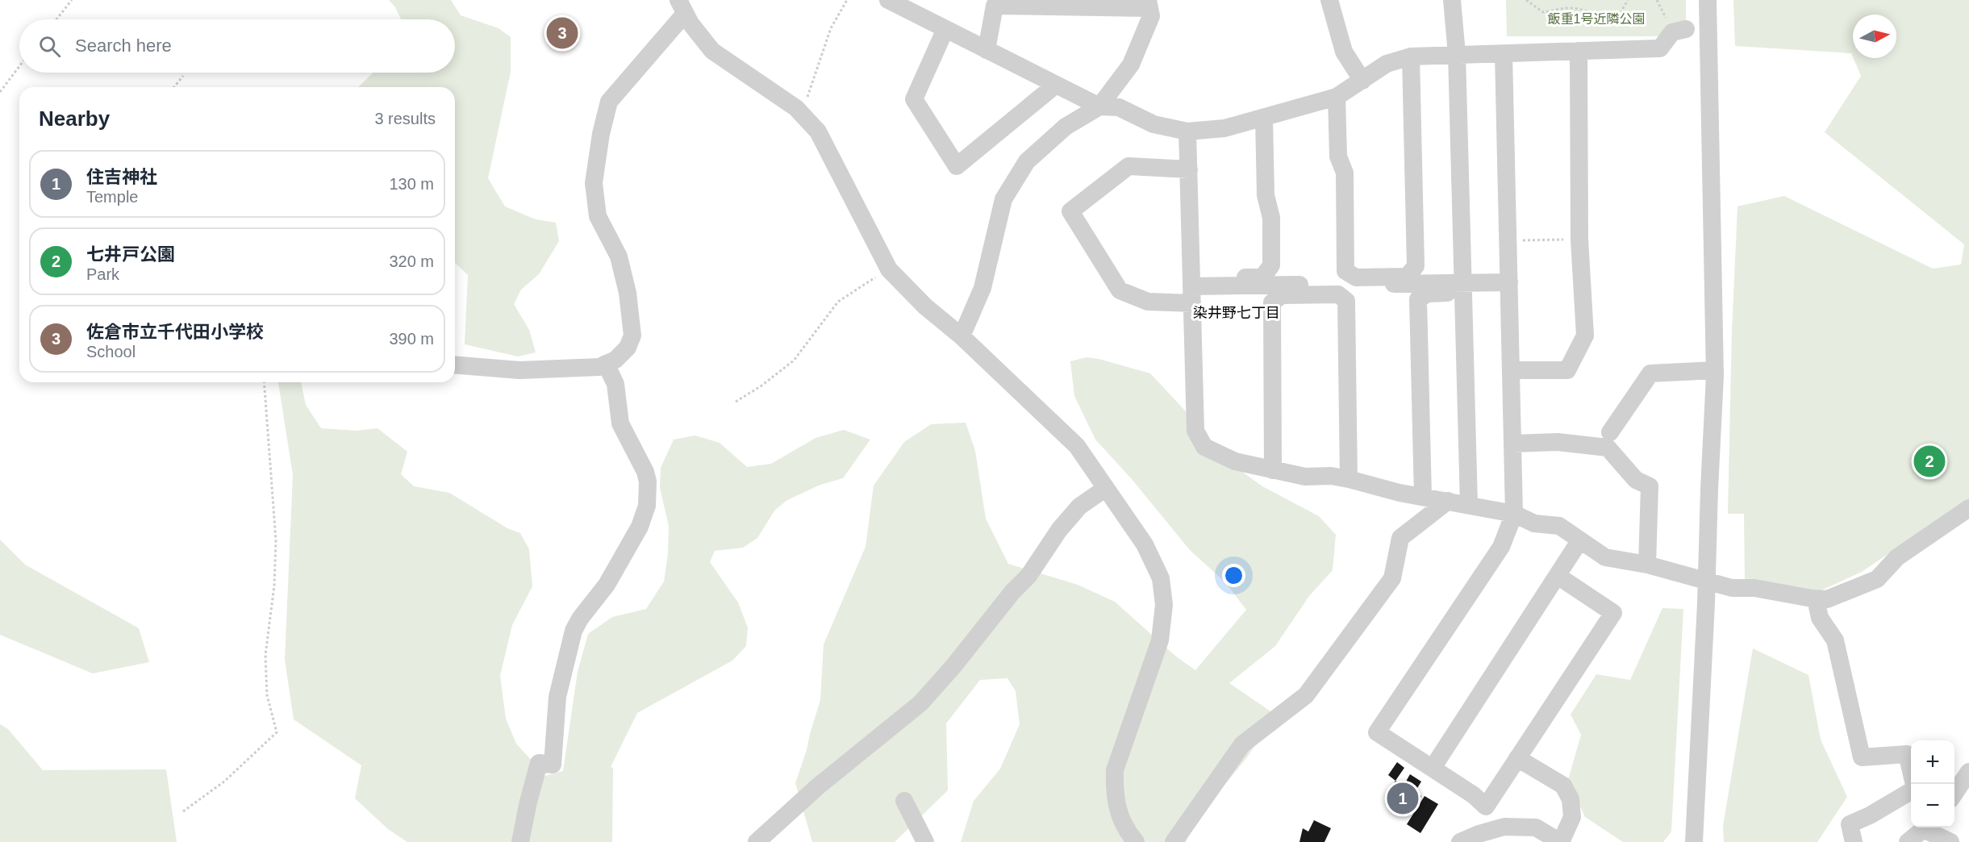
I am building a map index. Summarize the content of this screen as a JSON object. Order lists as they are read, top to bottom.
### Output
{
  "districts": ["染井野七丁目"],
  "parks": ["飯重1号近隣公園"],
  "north": "right",
  "page": {
    "pins": ["3", "2", "1"],
    "search": "Search here",
    "heading": ["Nearby", "3 results"],
    "list": [
      {
        "mark": "1",
        "name": "住吉神社",
        "note": "Temple",
        "value": "130 m"
      },
      {
        "mark": "2",
        "name": "七井戸公園",
        "note": "Park",
        "value": "320 m"
      },
      {
        "mark": "3",
        "name": "佐倉市立千代田小学校",
        "note": "School",
        "value": "390 m"
      }
    ],
    "map_buttons": ["+", "−"]
  }
}
